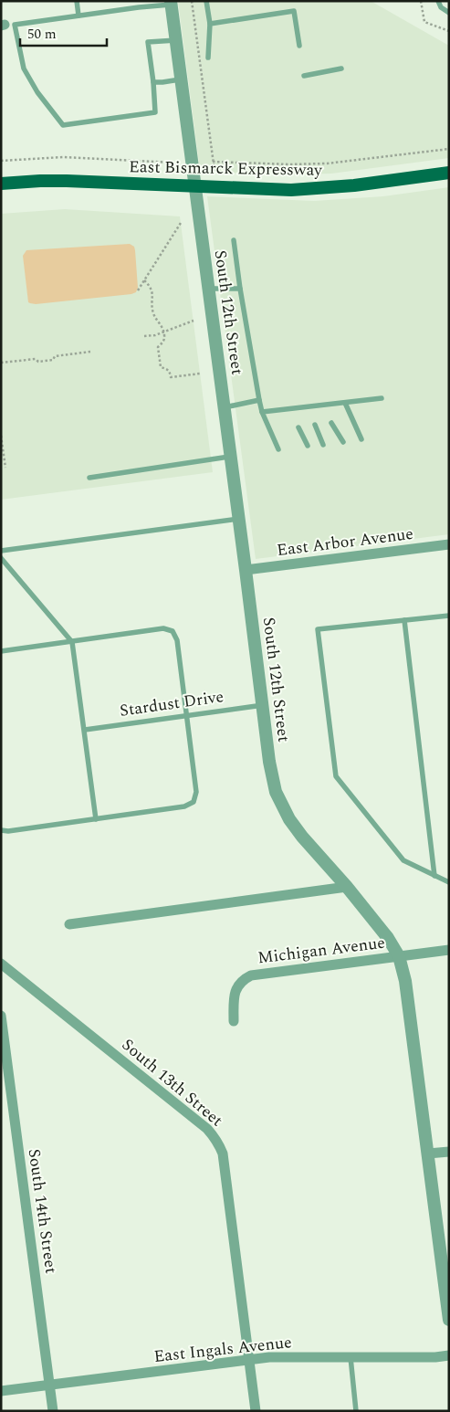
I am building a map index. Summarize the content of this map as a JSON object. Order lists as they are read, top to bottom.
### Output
{
  "streets": {
    "main road": ["East Bismarck Expressway"],
    "street": [
      "South 12th Street",
      "East Arbor Avenue",
      "Michigan Avenue",
      "South 13th Street",
      "South 14th Street",
      "East Ingals Avenue"
    ],
    "lane": ["Stardust Drive"]
  },
  "crossings": [
    ["East Bismarck Expressway", "South 12th Street"],
    ["South 12th Street", "East Arbor Avenue"],
    ["South 12th Street", "Stardust Drive"],
    ["South 12th Street", "Michigan Avenue"],
    ["South 13th Street", "East Ingals Avenue"],
    ["South 14th Street", "East Ingals Avenue"]
  ],
  "scale_bar": "50 m"
}
